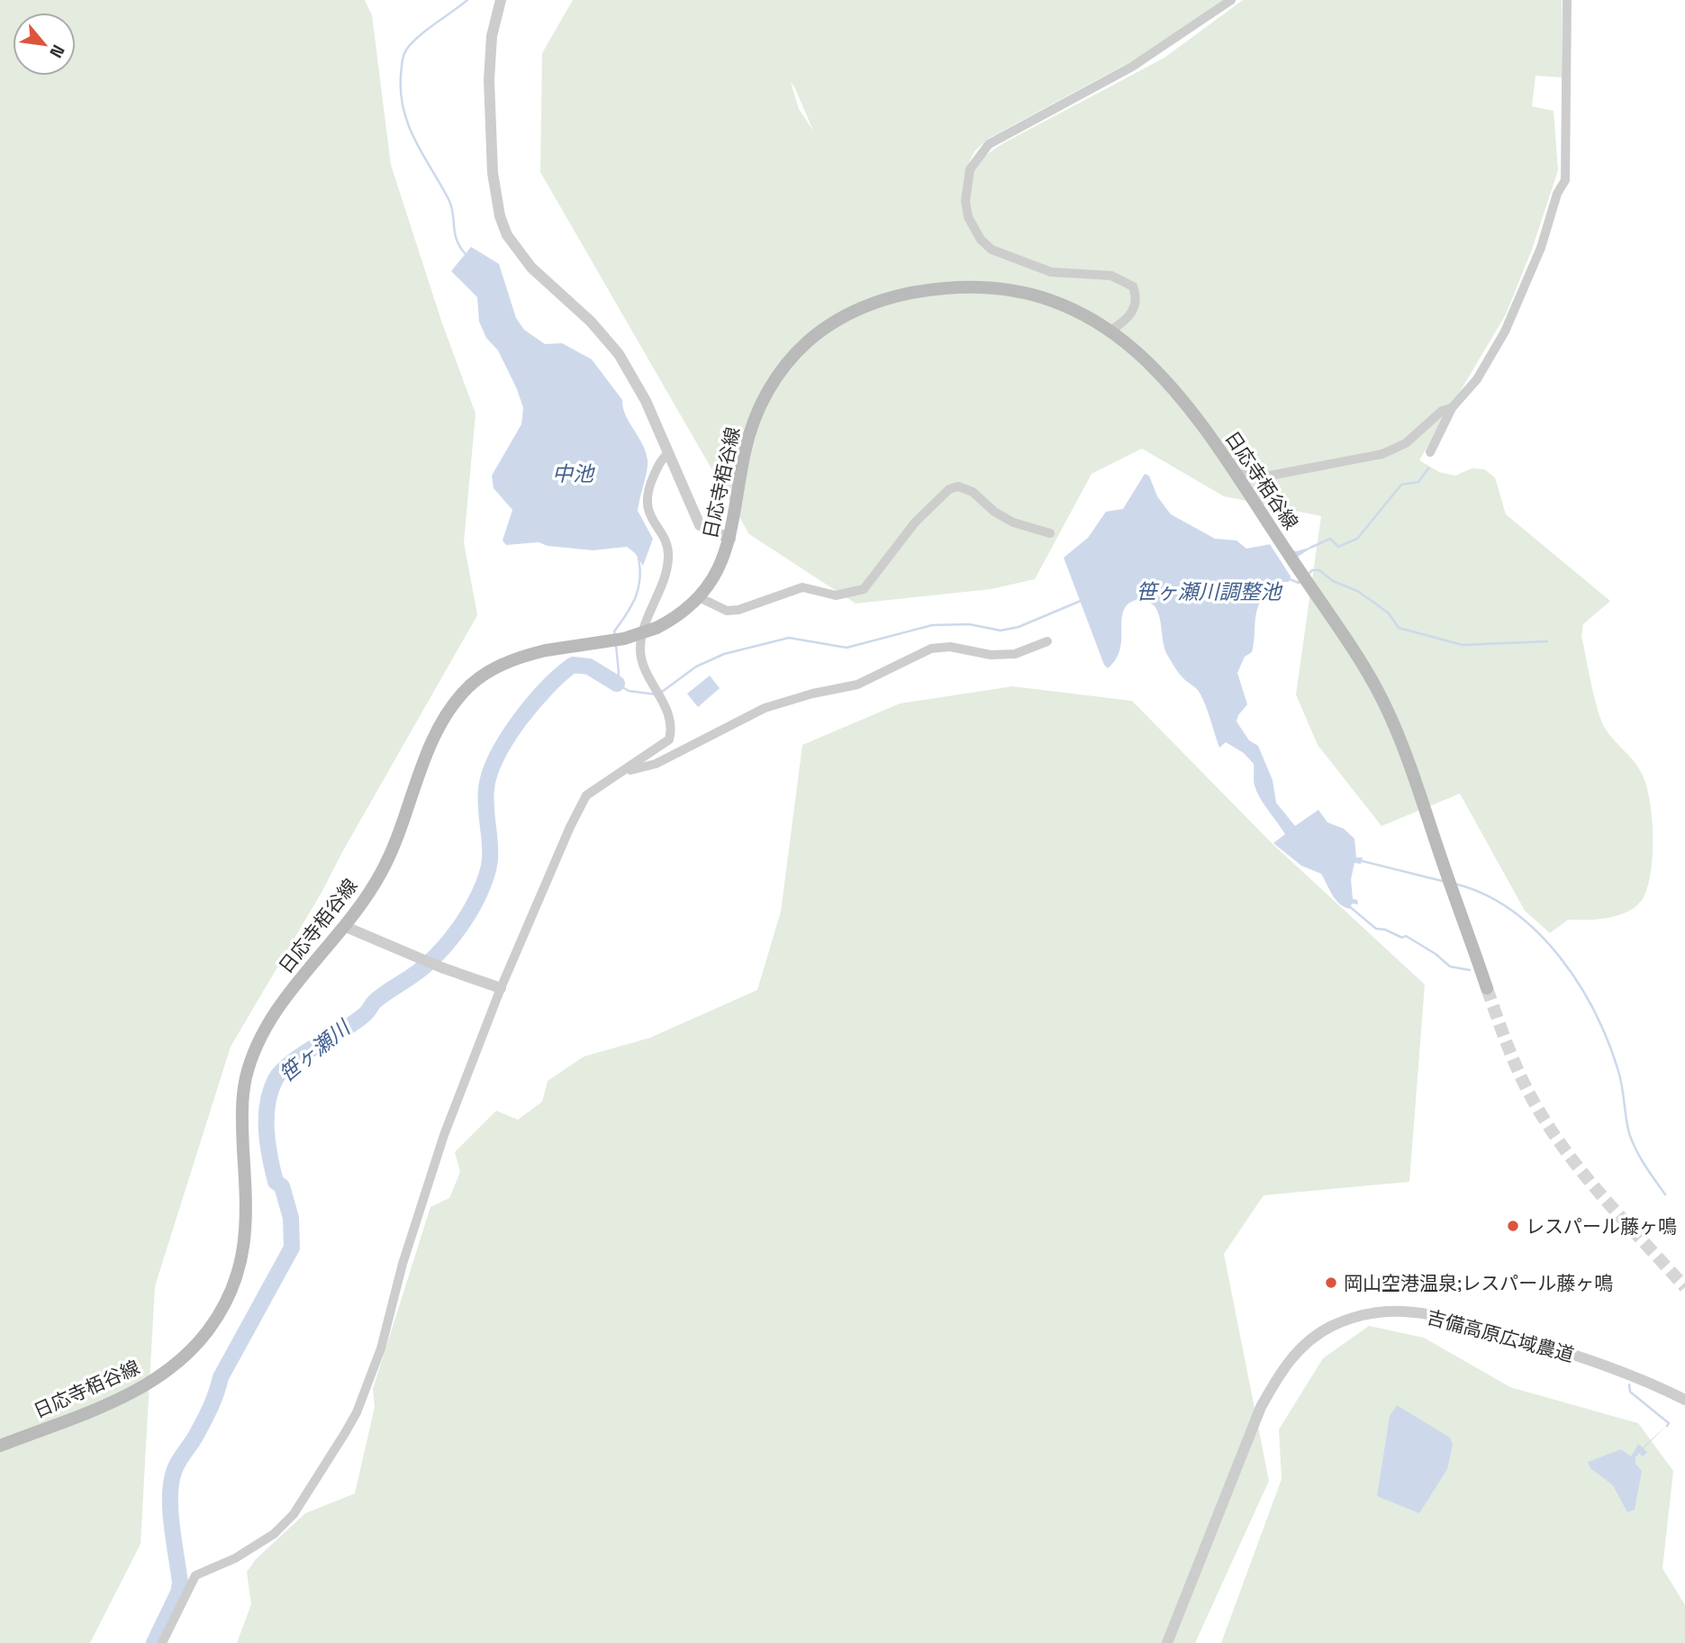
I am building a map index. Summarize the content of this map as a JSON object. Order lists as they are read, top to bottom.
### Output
{
  "streets": {
    "main road": ["日応寺栢谷線"],
    "street": ["吉備高原広域農道"]
  },
  "water": ["中池", "笹ヶ瀬川調整池", "笹ヶ瀬川"],
  "places": ["レスパール藤ヶ鳴", "岡山空港温泉;レスパール藤ヶ鳴"],
  "north": "bottom right"
}
